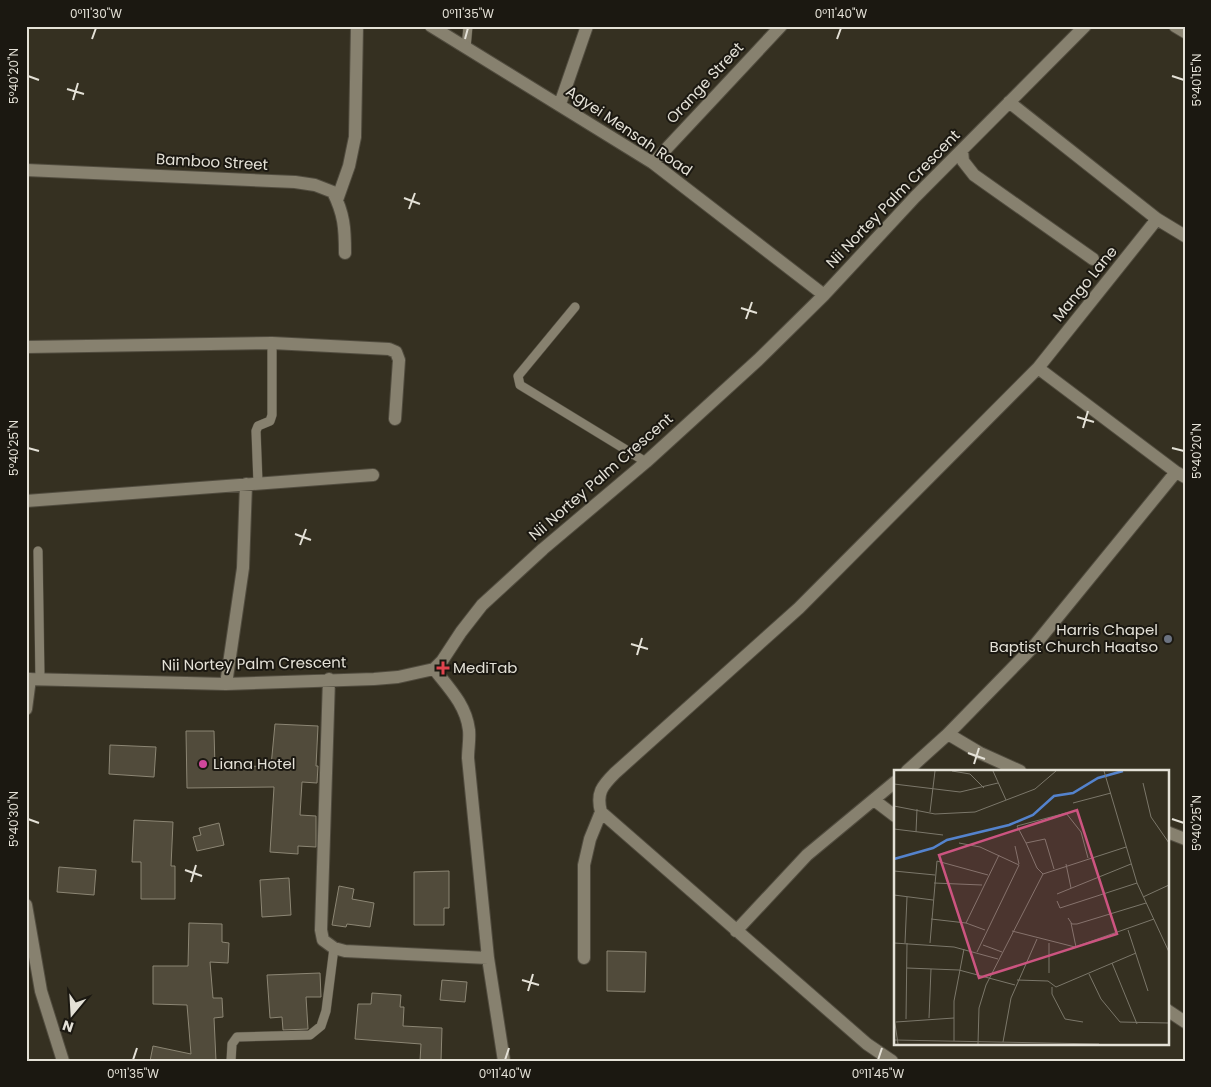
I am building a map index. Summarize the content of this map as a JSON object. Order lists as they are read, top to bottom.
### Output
{
  "streets": {
    "street": [
      "Orange Street",
      "Agyei Mensah Road",
      "Bamboo Street",
      "Nii Nortey Palm Crescent",
      "Mango Lane"
    ]
  },
  "crossings": [
    ["Orange Street", "Agyei Mensah Road"],
    ["Agyei Mensah Road", "Nii Nortey Palm Crescent"]
  ],
  "places": {
    "other": ["Harris Chapel Baptist Church Haatso", "Liana Hotel"],
    "health": ["MediTab"]
  },
  "north": "bottom",
  "coordinates": [
    "0°11'30\"W",
    "0°11'35\"W",
    "0°11'40\"W",
    "5°40'20\"N",
    "5°40'15\"N",
    "5°40'25\"N",
    "5°40'30\"N",
    "0°11'45\"W"
  ]
}
